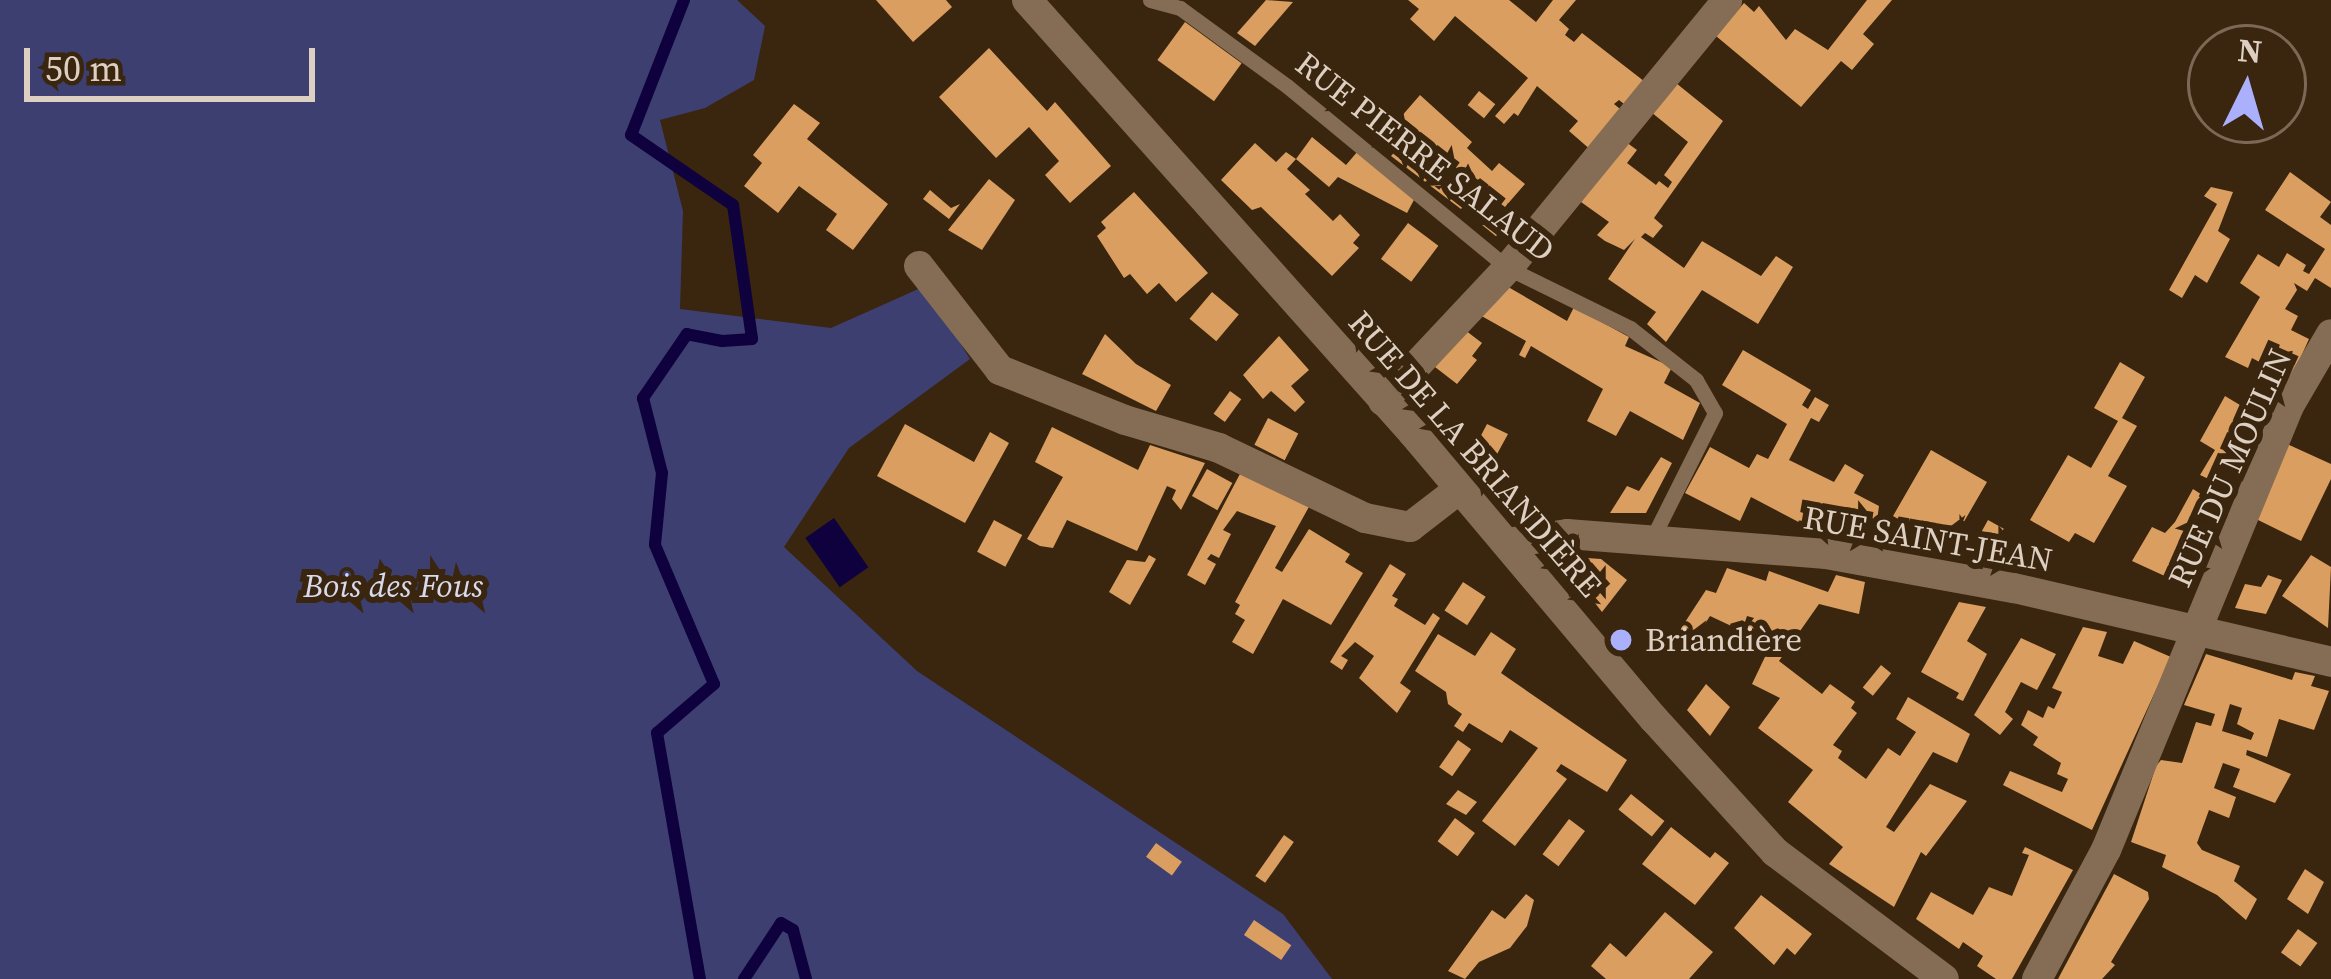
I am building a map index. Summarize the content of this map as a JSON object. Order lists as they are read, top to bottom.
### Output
{
  "streets": {
    "street": ["RUE DE LA BRIANDIÈRE", "RUE DU MOULIN", "RUE SAINT-JEAN"],
    "lane": ["RUE PIERRE SALAUD"]
  },
  "crossings": [
    ["RUE PIERRE SALAUD", "RUE DE LA BRIANDIÈRE"],
    ["RUE PIERRE SALAUD", "RUE SAINT-JEAN"],
    ["RUE DE LA BRIANDIÈRE", "RUE SAINT-JEAN"],
    ["RUE DU MOULIN", "RUE SAINT-JEAN"]
  ],
  "parks": ["Bois des Fous"],
  "places": ["Briandière"],
  "scale_bar": "50 m",
  "north": "top"
}
